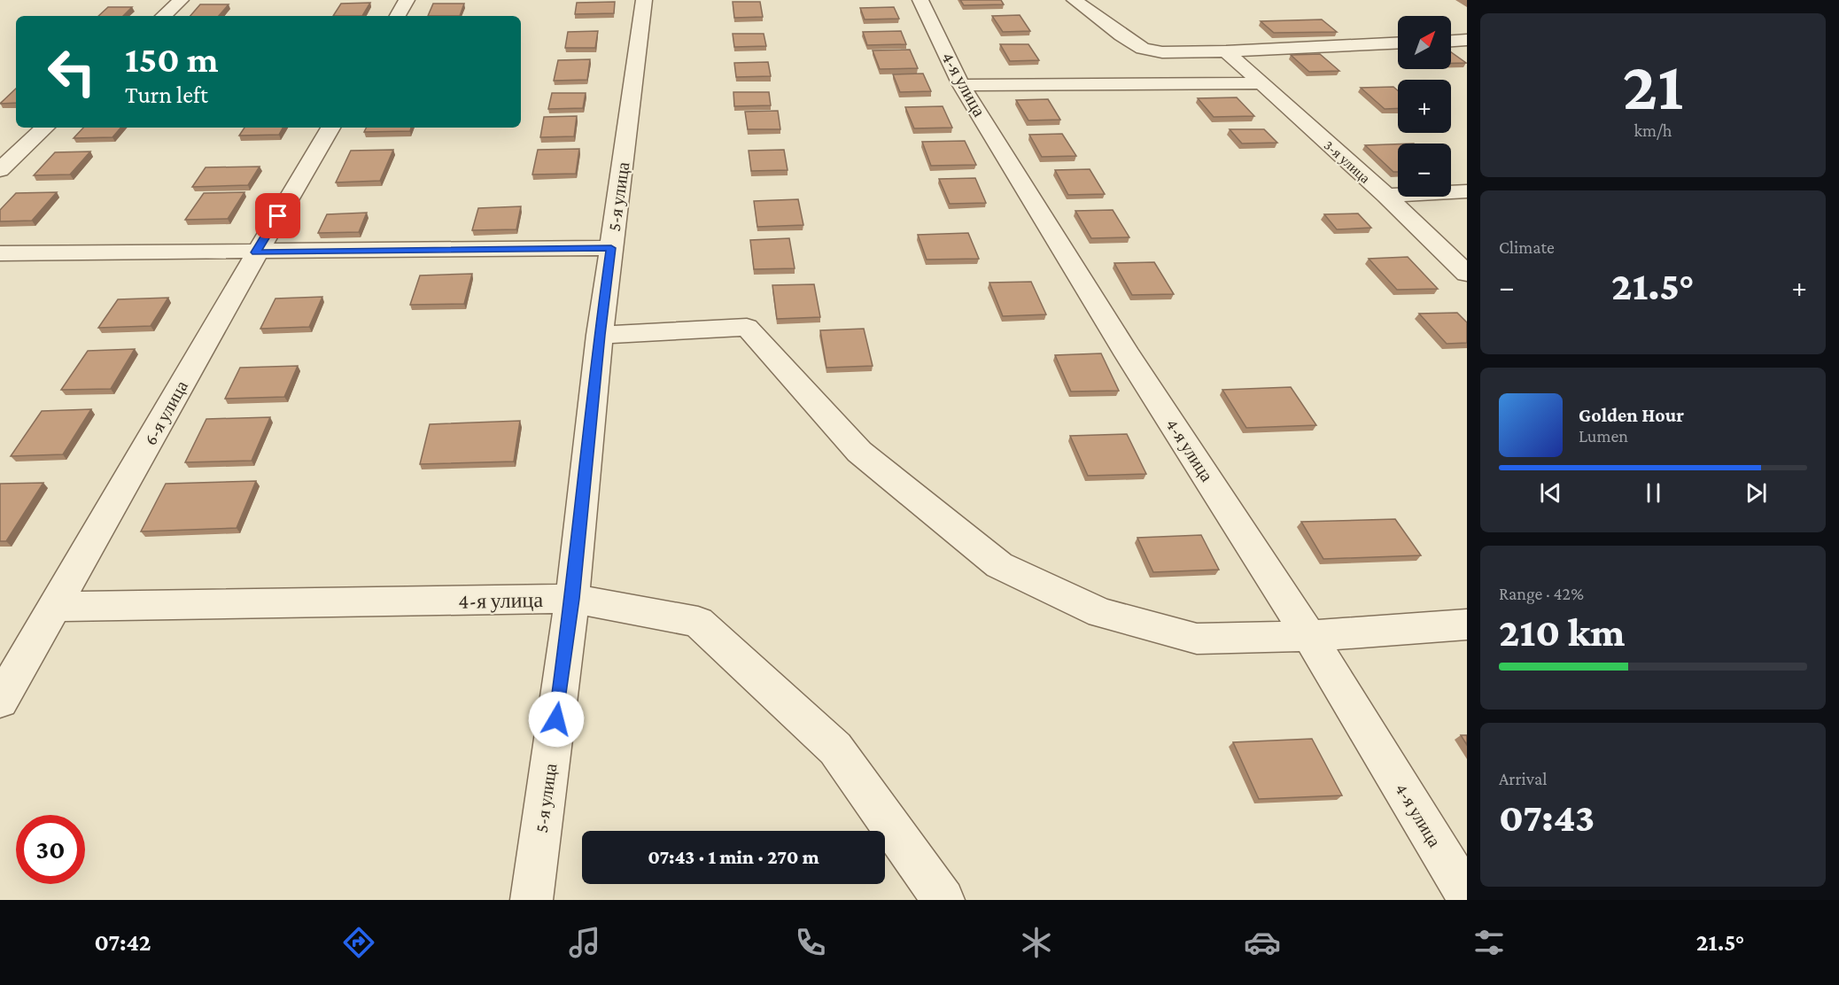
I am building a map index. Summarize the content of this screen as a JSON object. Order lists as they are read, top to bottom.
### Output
{
  "streets": {
    "street": [
      "4-я улица",
      "3-я улица",
      "5-я улица",
      "6-я улица"
    ]
  },
  "crossings": [
    ["4-я улица", "5-я улица"],
    ["4-я улица", "6-я улица"]
  ],
  "north": "top right",
  "page": {
    "tile": [
      ["21", "km/h"],
      "Climate",
      ["Range · 42%", "210 km"],
      ["Arrival", "07:43"]
    ],
    "map_buttons": ["+", "−"],
    "turn": ["150 m", "Turn left"],
    "heat": ["−", "21.5°", "+"],
    "song": ["Golden Hour", "Lumen"],
    "limit": "30",
    "trip": "07:43 · 1 min · 270 m",
    "tabs": ["07:42", "21.5°"]
  }
}
